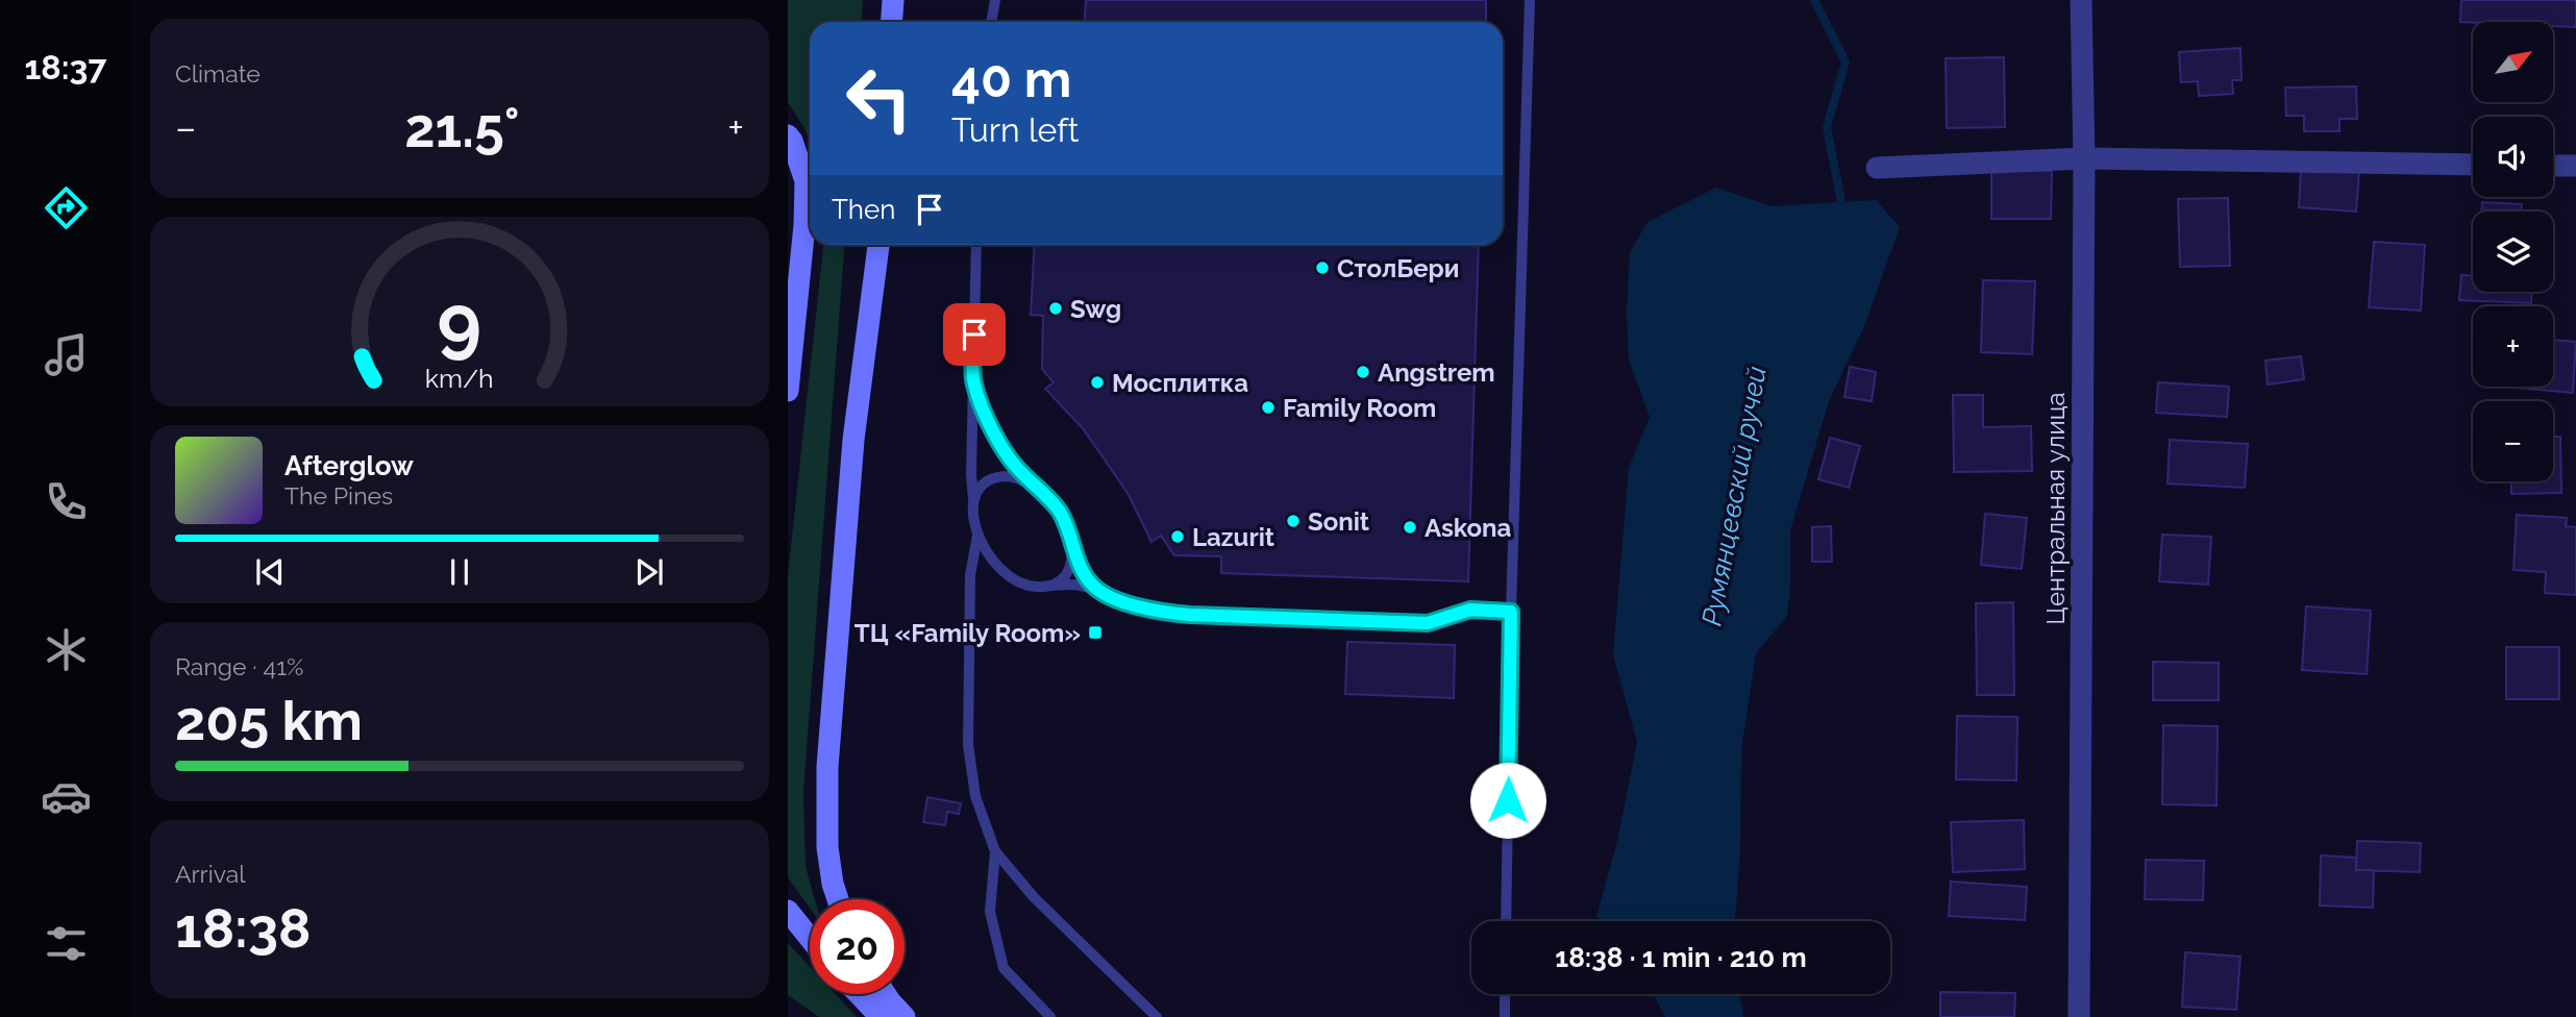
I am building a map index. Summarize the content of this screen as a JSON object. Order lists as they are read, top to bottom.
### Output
{
  "streets": {
    "street": ["Центральная улица"]
  },
  "water": ["Румянцевский ручей"],
  "places": {
    "other": [
      "СтолБери",
      "Swg",
      "Angstrem",
      "Мосплитка",
      "Family Room",
      "Sonit",
      "Askona",
      "Lazurit"
    ],
    "transit": ["ТЦ «Family Room»"]
  },
  "north": "top right",
  "page": {
    "tabs": "18:37",
    "tile": [
      "Climate",
      ["Range · 41%", "205 km"],
      ["Arrival", "18:38"]
    ],
    "map_buttons": ["+", "−"],
    "turn": ["40 m", "Turn left"],
    "heat": ["−", "21.5°", "+"],
    "then": "Then",
    "song": ["Afterglow", "The Pines"],
    "limit": "20",
    "trip": "18:38 · 1 min · 210 m",
    "gauge": ["9", "km/h"]
  }
}
